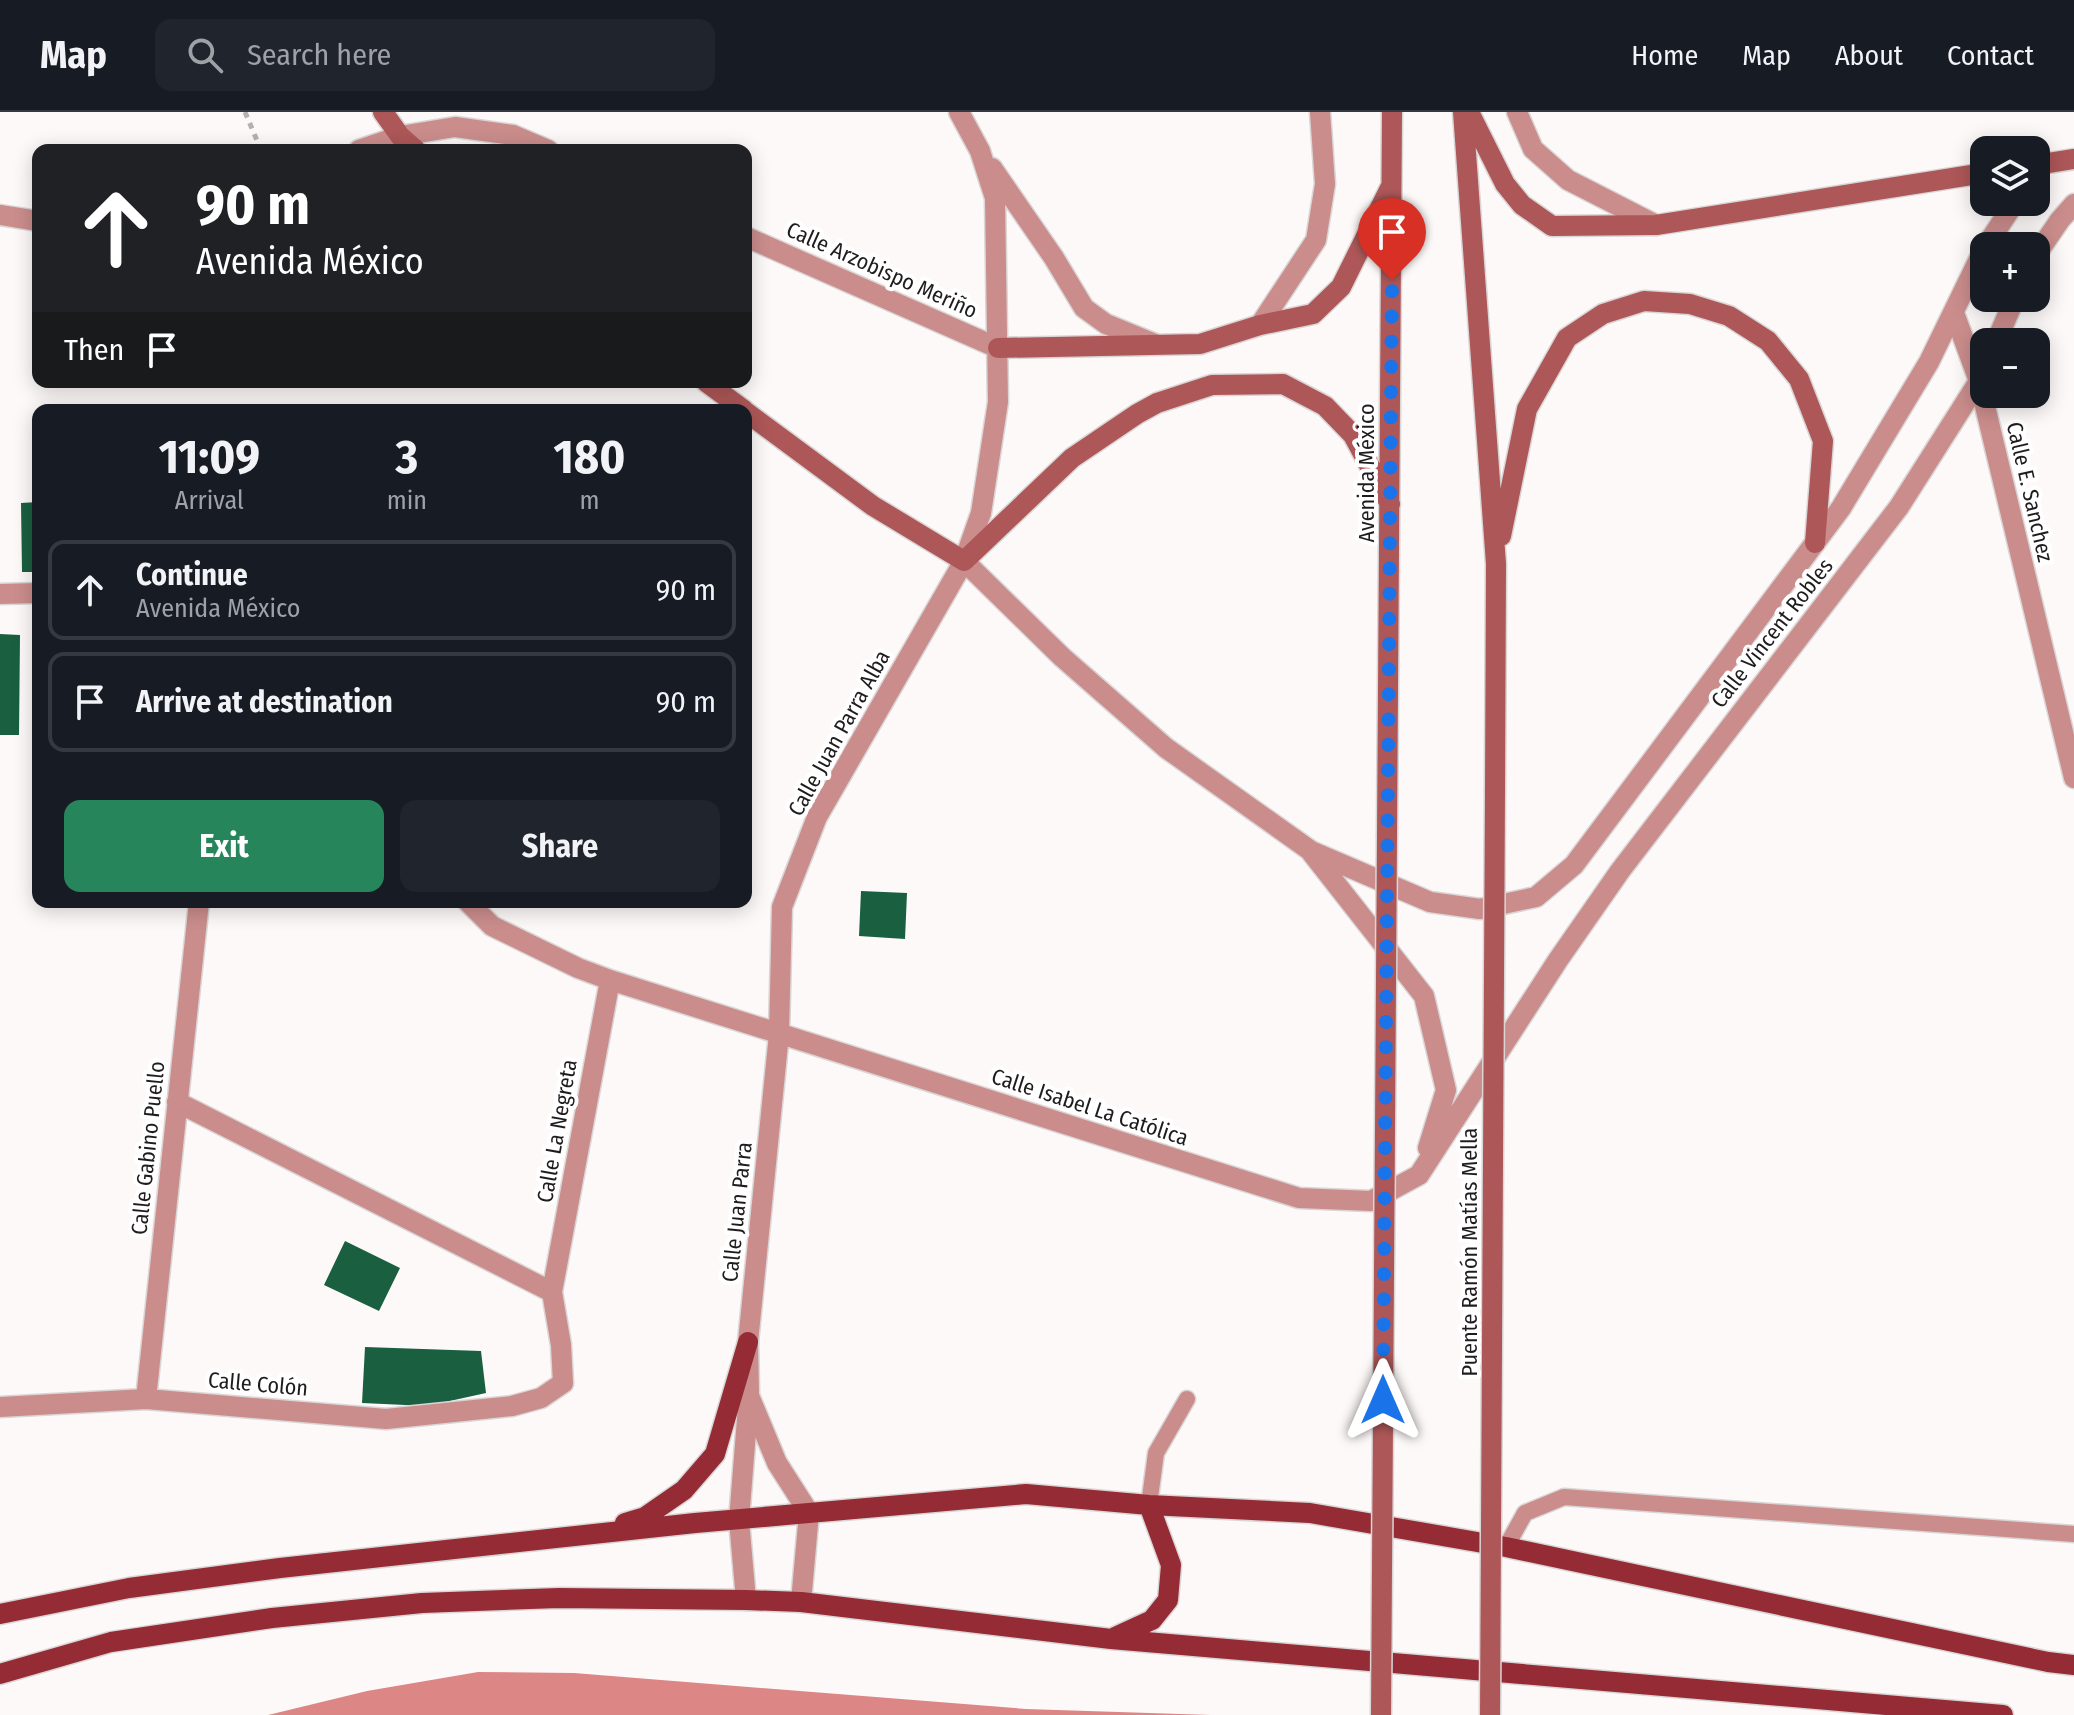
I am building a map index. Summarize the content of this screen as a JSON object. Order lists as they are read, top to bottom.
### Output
{
  "streets": {
    "main road": ["Avenida México", "Puente Ramón Matías Mella"],
    "street": [
      "Calle Arzobispo Meriño",
      "Calle E. Sanchez",
      "Calle Vincent Robles",
      "Calle Juan Parra Alba",
      "Calle Isabel La Católica",
      "Calle La Negreta",
      "Calle Gabino Puello",
      "Calle Juan Parra",
      "Calle Colón"
    ]
  },
  "crossings": [
    ["Calle Arzobispo Meriño", "Calle Juan Parra Alba"],
    ["Calle Vincent Robles", "Calle Isabel La Católica"],
    ["Calle Juan Parra Alba", "Calle Isabel La Católica"],
    ["Calle Juan Parra Alba", "Calle Juan Parra"],
    ["Calle Isabel La Católica", "Calle La Negreta"],
    ["Calle Isabel La Católica", "Calle Juan Parra"],
    ["Calle La Negreta", "Calle Colón"],
    ["Calle Gabino Puello", "Calle Colón"]
  ],
  "page": {
    "header": "Map",
    "search": "Search here",
    "nav": [
      "Home",
      "Map",
      "About",
      "Contact"
    ],
    "map_buttons": ["+", "−"],
    "turn": ["90 m", "Avenida México"],
    "then": "Then",
    "eta": [
      "11:09",
      "Arrival",
      "3",
      "min",
      "180",
      "m"
    ],
    "list": [
      {
        "name": "Continue",
        "note": "Avenida México",
        "value": "90 m"
      },
      {
        "name": "Arrive at destination",
        "value": "90 m"
      }
    ],
    "buttons": ["Exit", "Share"]
  }
}
